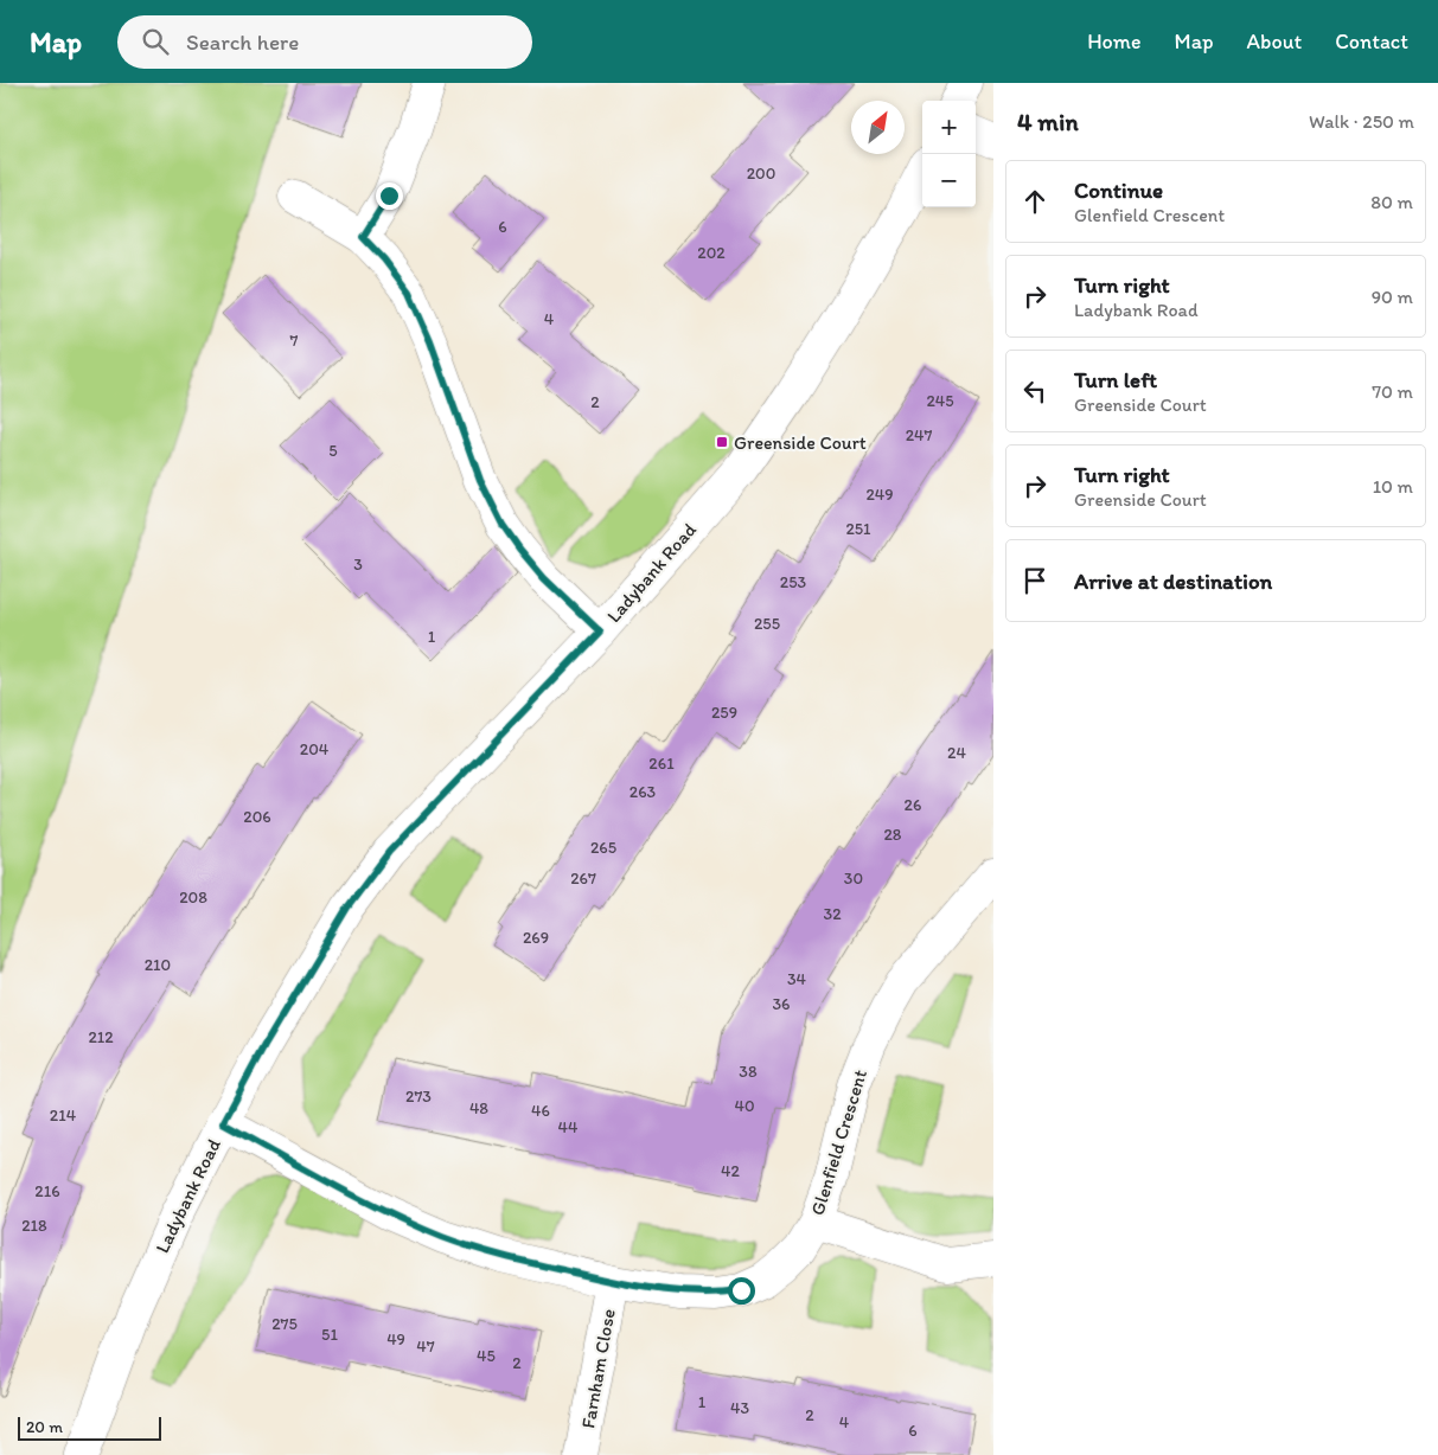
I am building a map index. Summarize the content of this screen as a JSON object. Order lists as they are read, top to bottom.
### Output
{
  "streets": {
    "street": ["Ladybank Road", "Glenfield Crescent", "Farnham Close"]
  },
  "crossings": [
    ["Ladybank Road", "Glenfield Crescent"],
    ["Glenfield Crescent", "Farnham Close"]
  ],
  "places": {
    "transit": ["Greenside Court"]
  },
  "house_numbers": [
    "200",
    "6",
    "202",
    "4",
    "7",
    "245",
    "2",
    "247",
    "5",
    "249",
    "251",
    "3",
    "253",
    "255",
    "1",
    "259",
    "204",
    "24",
    "261",
    "263",
    "26",
    "206",
    "28",
    "265",
    "267",
    "30",
    "208",
    "32",
    "269",
    "210",
    "34",
    "36",
    "212",
    "38",
    "273",
    "40",
    "48",
    "46",
    "214",
    "44",
    "42",
    "216",
    "218",
    "275",
    "51",
    "49",
    "47",
    "45",
    "2",
    "1",
    "43",
    "2",
    "4",
    "6"
  ],
  "scale_bar": "20 m",
  "north": "top right",
  "page": {
    "header": "Map",
    "search": "Search here",
    "nav": [
      "Home",
      "Map",
      "About",
      "Contact"
    ],
    "heading": ["4 min", "Walk · 250 m"],
    "map_buttons": ["+", "−"],
    "list": [
      ["Continue", "Glenfield Crescent", "80 m"],
      ["Turn right", "Ladybank Road", "90 m"],
      ["Turn left", "Greenside Court", "70 m"],
      ["Turn right", "Greenside Court", "10 m"],
      "Arrive at destination"
    ],
    "scale": "20 m"
  }
}
